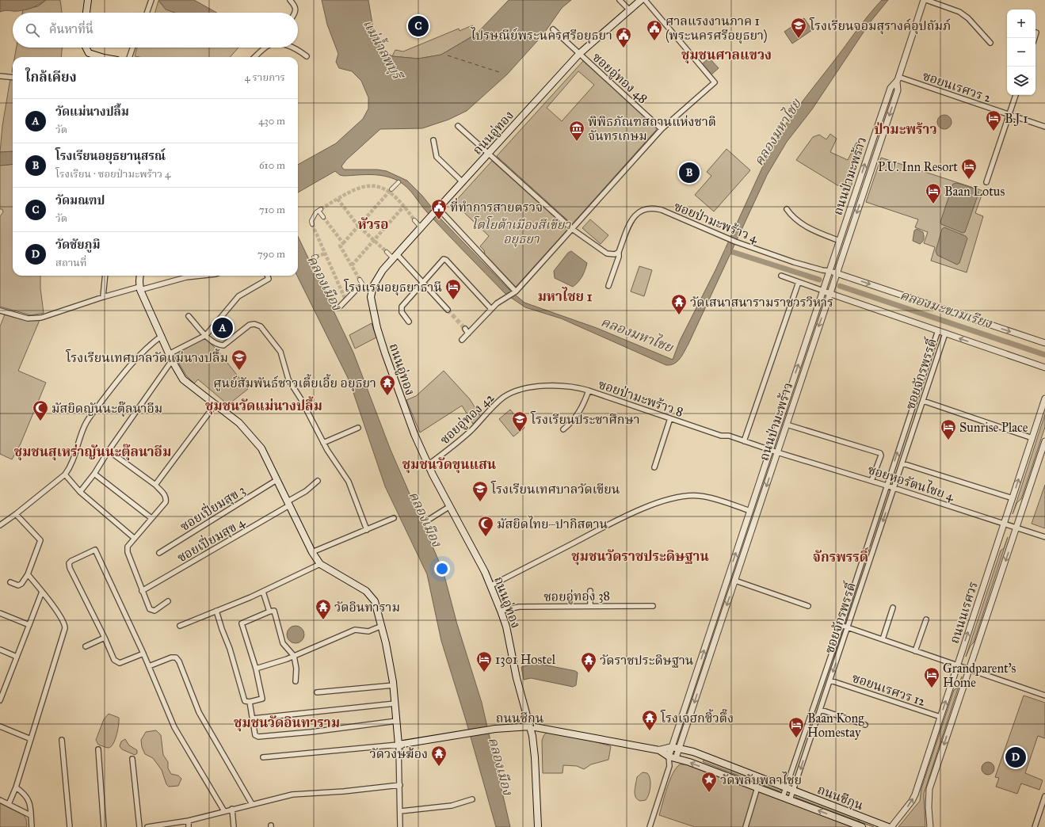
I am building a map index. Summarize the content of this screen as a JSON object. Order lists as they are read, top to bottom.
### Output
{
  "streets": {
    "main road": ["ถนนอู่ทอง", "ถนนชีกุน"],
    "street": [
      "ซอยอู่ทอง 48",
      "ซอยนเรศวร 2",
      "ถนนป่ามะพร้าว",
      "ซอยป่ามะพร้าว 4",
      "ซอยจักรพรรดิ์",
      "ซอยป่ามะพร้าว 8",
      "ซอยอู่ทอง 42",
      "ซอยหอรัตนไชย 4",
      "ซอยเปี่ยมสุข 3",
      "ซอยเปี่ยมสุข 4",
      "ซอยอู่ทอง 38",
      "ถนนนเรศวร",
      "ซอยนเรศวร 12"
    ]
  },
  "crossings": [
    ["ซอยอู่ทอง 48", "ถนนอู่ทอง"],
    ["ซอยนเรศวร 2", "ถนนป่ามะพร้าว"],
    ["ถนนอู่ทอง", "ซอยอู่ทอง 42"],
    ["ถนนอู่ทอง", "ซอยอู่ทอง 38"],
    ["ถนนอู่ทอง", "ถนนชีกุน"],
    ["ถนนป่ามะพร้าว", "ซอยป่ามะพร้าว 4"],
    ["ถนนป่ามะพร้าว", "ซอยป่ามะพร้าว 8"],
    ["ถนนป่ามะพร้าว", "ซอยหอรัตนไชย 4"],
    ["ถนนป่ามะพร้าว", "ถนนชีกุน"],
    ["ซอยจักรพรรดิ์", "ซอยหอรัตนไชย 4"],
    ["ซอยจักรพรรดิ์", "ซอยนเรศวร 12"],
    ["ซอยจักรพรรดิ์", "ถนนชีกุน"],
    ["ซอยป่ามะพร้าว 8", "ซอยอู่ทอง 42"],
    ["ซอยป่ามะพร้าว 8", "ซอยหอรัตนไชย 4"],
    ["ซอยหอรัตนไชย 4", "ถนนนเรศวร"],
    ["ถนนนเรศวร", "ซอยนเรศวร 12"]
  ],
  "districts": [
    "ชุมชนศาลแขวง",
    "ป่ามะพร้าว",
    "หัวรอ",
    "มหาไชย 1",
    "ชุมชนวัดแม่นางปลื้ม",
    "ชุมชนสุเหร่าญันนะตุ๊ลนาอีม",
    "ชุมชนวัดขุนแสน",
    "ชุมชนวัดราชประดิษฐาน",
    "จักรพรรดิ์",
    "ชุมชนวัดอินทาราม"
  ],
  "water": [
    "แม่น้ำลพบุรี",
    "คลองมหาไชย",
    "คลองเมือง",
    "คลองมะขามเรียง"
  ],
  "parks": ["โตโยต้าเมืองสีเขียว อยุธยา"],
  "places": {
    "school or university": [
      "โรงเรียนจอมสุรางค์อุปถัมภ์",
      "โรงเรียนเทศบาลวัดแม่นางปลื้ม",
      "โรงเรียนประชาศึกษา",
      "โรงเรียนเทศบาลวัดเขียน"
    ],
    "public building": ["ศาลแรงงานภาค 1 (พระนครศรีอยุธยา)", "ไปรษณีย์พระนครศรีอยุธยา", "ที่ทำการสายตรวจ"],
    "hotel": [
      "B.J 1",
      "P.U. Inn Resort",
      "Baan Lotus",
      "โรงแรมอยุธยาธานี",
      "Sunrise Place",
      "1301 Hostel",
      "Grandparent's Home",
      "Baan Kong Homestay"
    ],
    "museum": ["พิพิธภัณฑสถานแห่งชาติ จันทรเกษม"],
    "temple": [
      "วัดเสนาสนารามราชวรวิหาร",
      "ศูนย์สัมพันธ์ชาวเตี้ยเอี้ย อยุธยา",
      "วัดอินทาราม",
      "วัดราชประดิษฐาน",
      "โรงเจฮกซิ้วตึ๊ง",
      "วัดวงษ์ฆ้อง"
    ],
    "mosque": ["มัสยิดญันนะตุ๊ลนาอีม", "มัสยิดไทย–ปากิสตาน"],
    "place": ["วัดพลับพลาไชย"]
  },
  "page": {
    "map_buttons": ["+", "−"],
    "search": "ค้นหาที่นี่",
    "pins": [
      "C",
      "B",
      "A",
      "D"
    ],
    "heading": ["ใกล้เคียง", "4 รายการ"],
    "list": [
      {
        "mark": "A",
        "name": "วัดแม่นางปลื้ม",
        "note": "วัด",
        "value": "430 m"
      },
      {
        "mark": "B",
        "name": "โรงเรียนอยุธยานุสรณ์",
        "note": "โรงเรียน · ซอยป่ามะพร้าว 4",
        "value": "610 m"
      },
      {
        "mark": "C",
        "name": "วัดมณฑป",
        "note": "วัด",
        "value": "710 m"
      },
      {
        "mark": "D",
        "name": "วัดชัยภูมิ",
        "note": "สถานที่",
        "value": "790 m"
      }
    ]
  }
}
